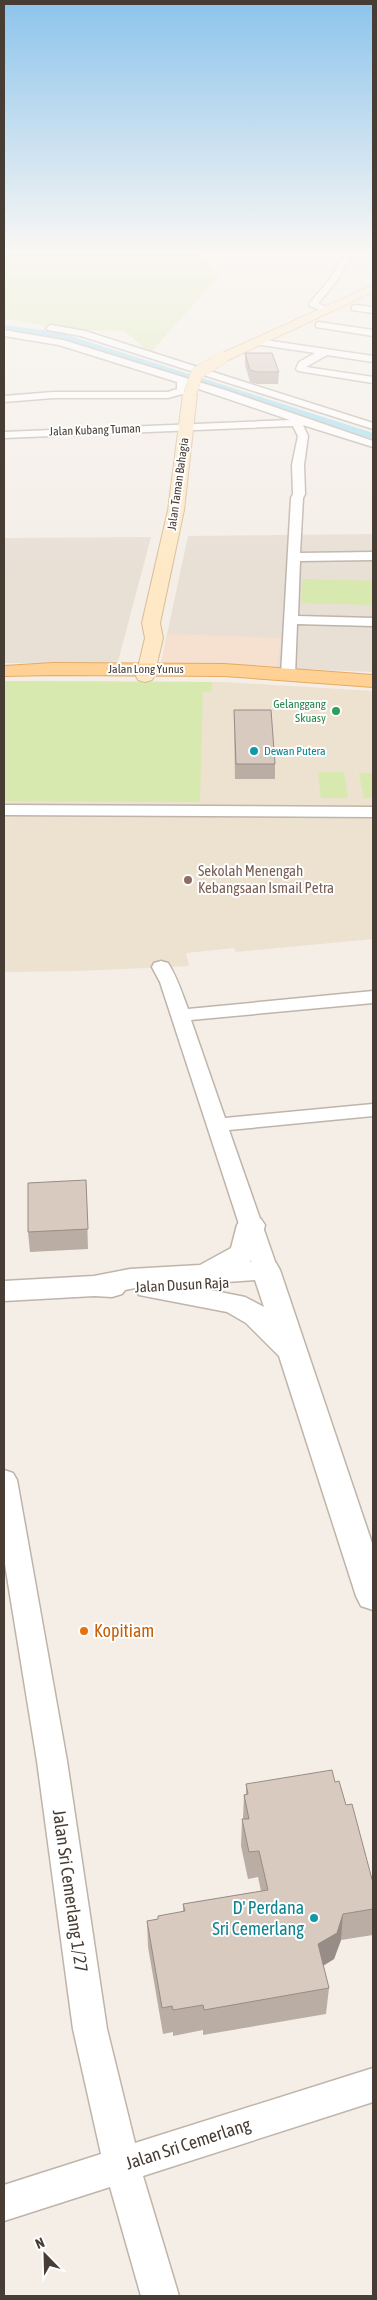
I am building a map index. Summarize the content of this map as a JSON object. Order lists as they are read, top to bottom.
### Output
{
  "streets": {
    "main road": ["Jalan Taman Bahagia", "Jalan Long Yunus"],
    "street": [
      "Jalan Kubang Tuman",
      "Jalan Dusun Raja",
      "Jalan Sri Cemerlang 1/27",
      "Jalan Sri Cemerlang"
    ]
  },
  "crossings": [
    ["Jalan Kubang Tuman", "Jalan Taman Bahagia"],
    ["Jalan Taman Bahagia", "Jalan Long Yunus"],
    ["Jalan Sri Cemerlang 1/27", "Jalan Sri Cemerlang"]
  ],
  "places": [
    "Gelanggang Skuasy",
    "Dewan Putera",
    "Sekolah Menengah Kebangsaan Ismail Petra",
    "Kopitiam",
    "D' Perdana Sri Cemerlang"
  ],
  "north": "top left"
}
